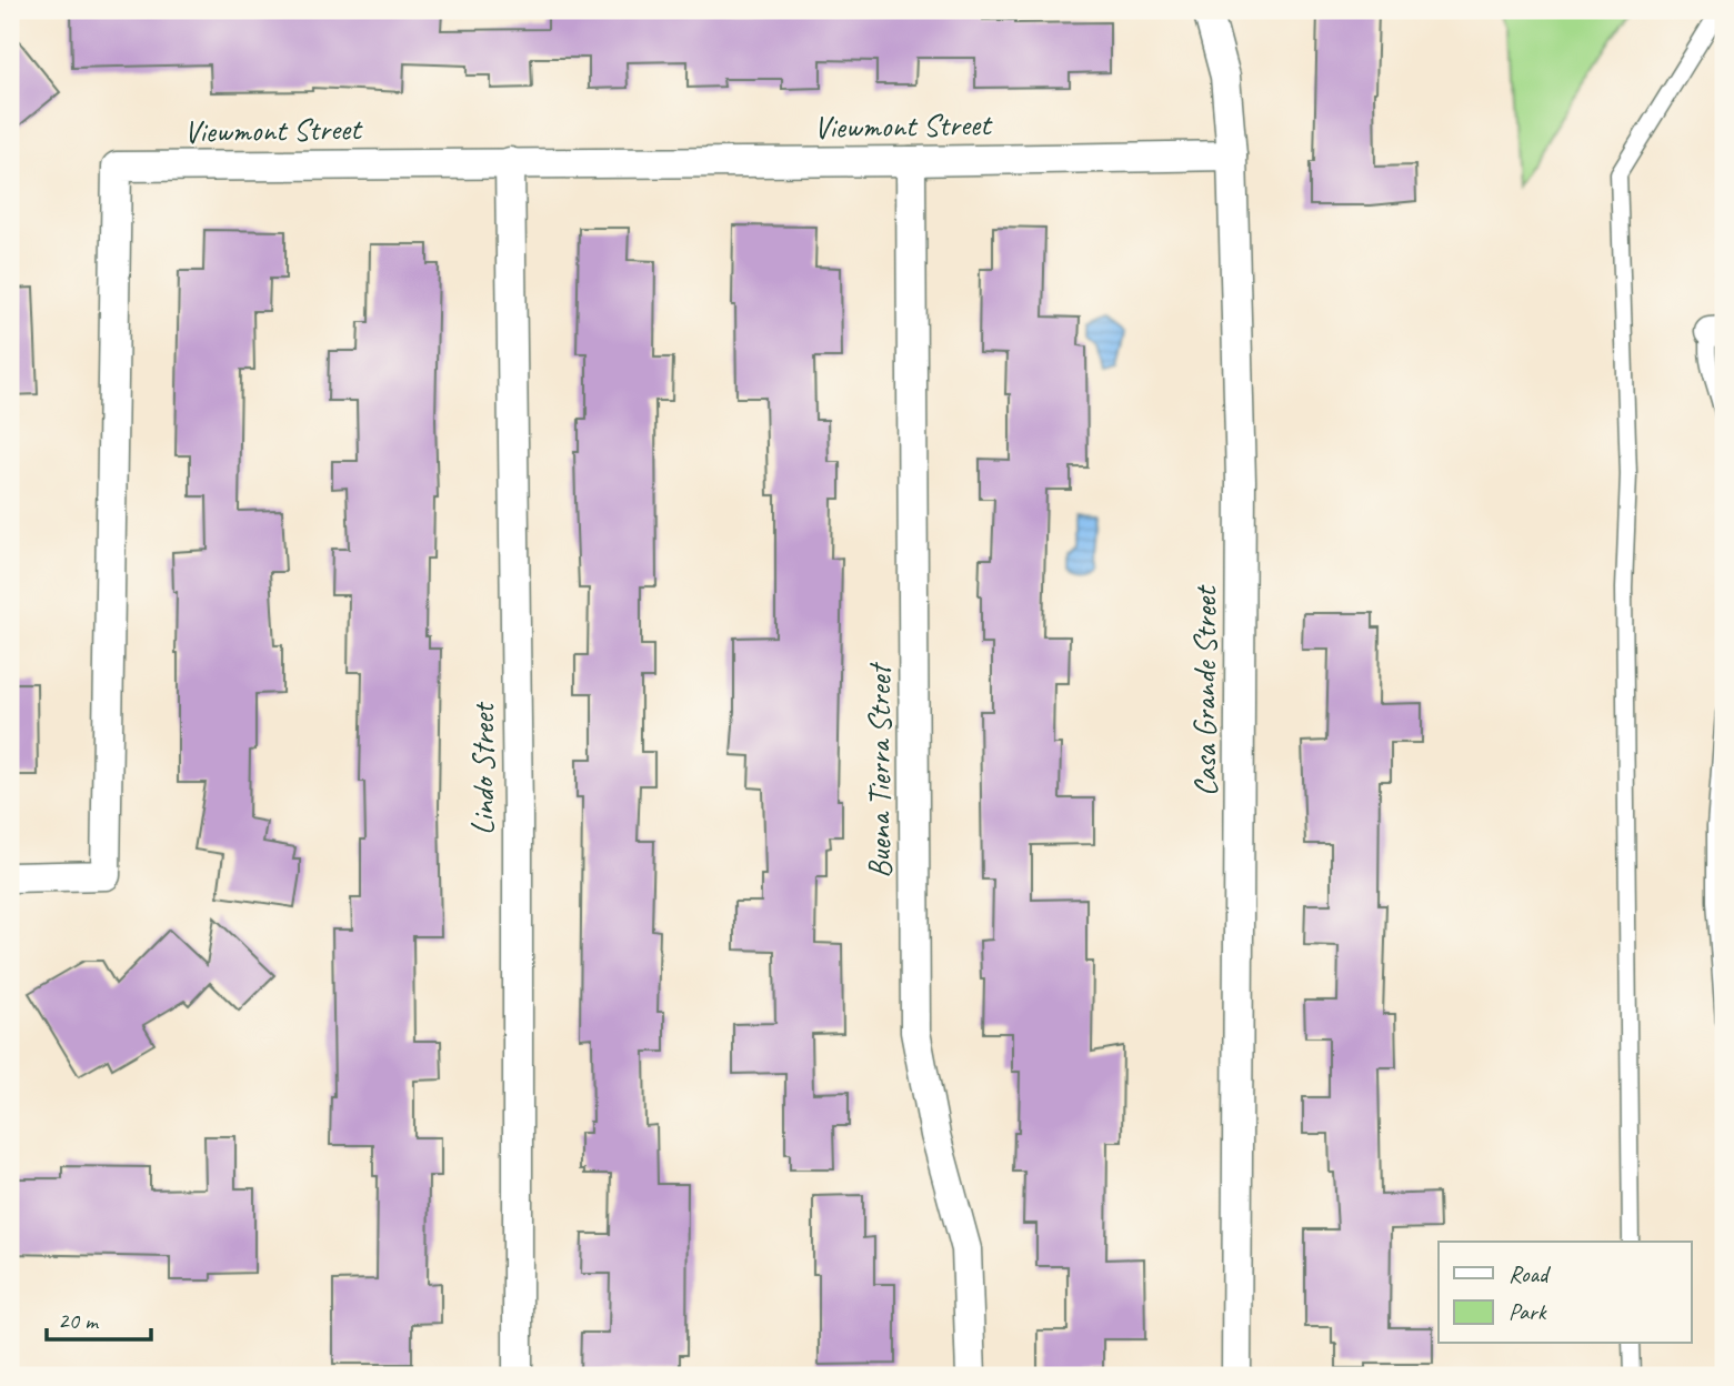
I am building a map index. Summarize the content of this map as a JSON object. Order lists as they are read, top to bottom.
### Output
{
  "streets": {
    "street": [
      "Viewmont Street",
      "Casa Grande Street",
      "Lindo Street",
      "Buena Tierra Street"
    ]
  },
  "crossings": [
    ["Viewmont Street", "Casa Grande Street"],
    ["Viewmont Street", "Lindo Street"],
    ["Viewmont Street", "Buena Tierra Street"]
  ],
  "legend": ["Road", "Park"],
  "scale_bar": "20 m"
}
